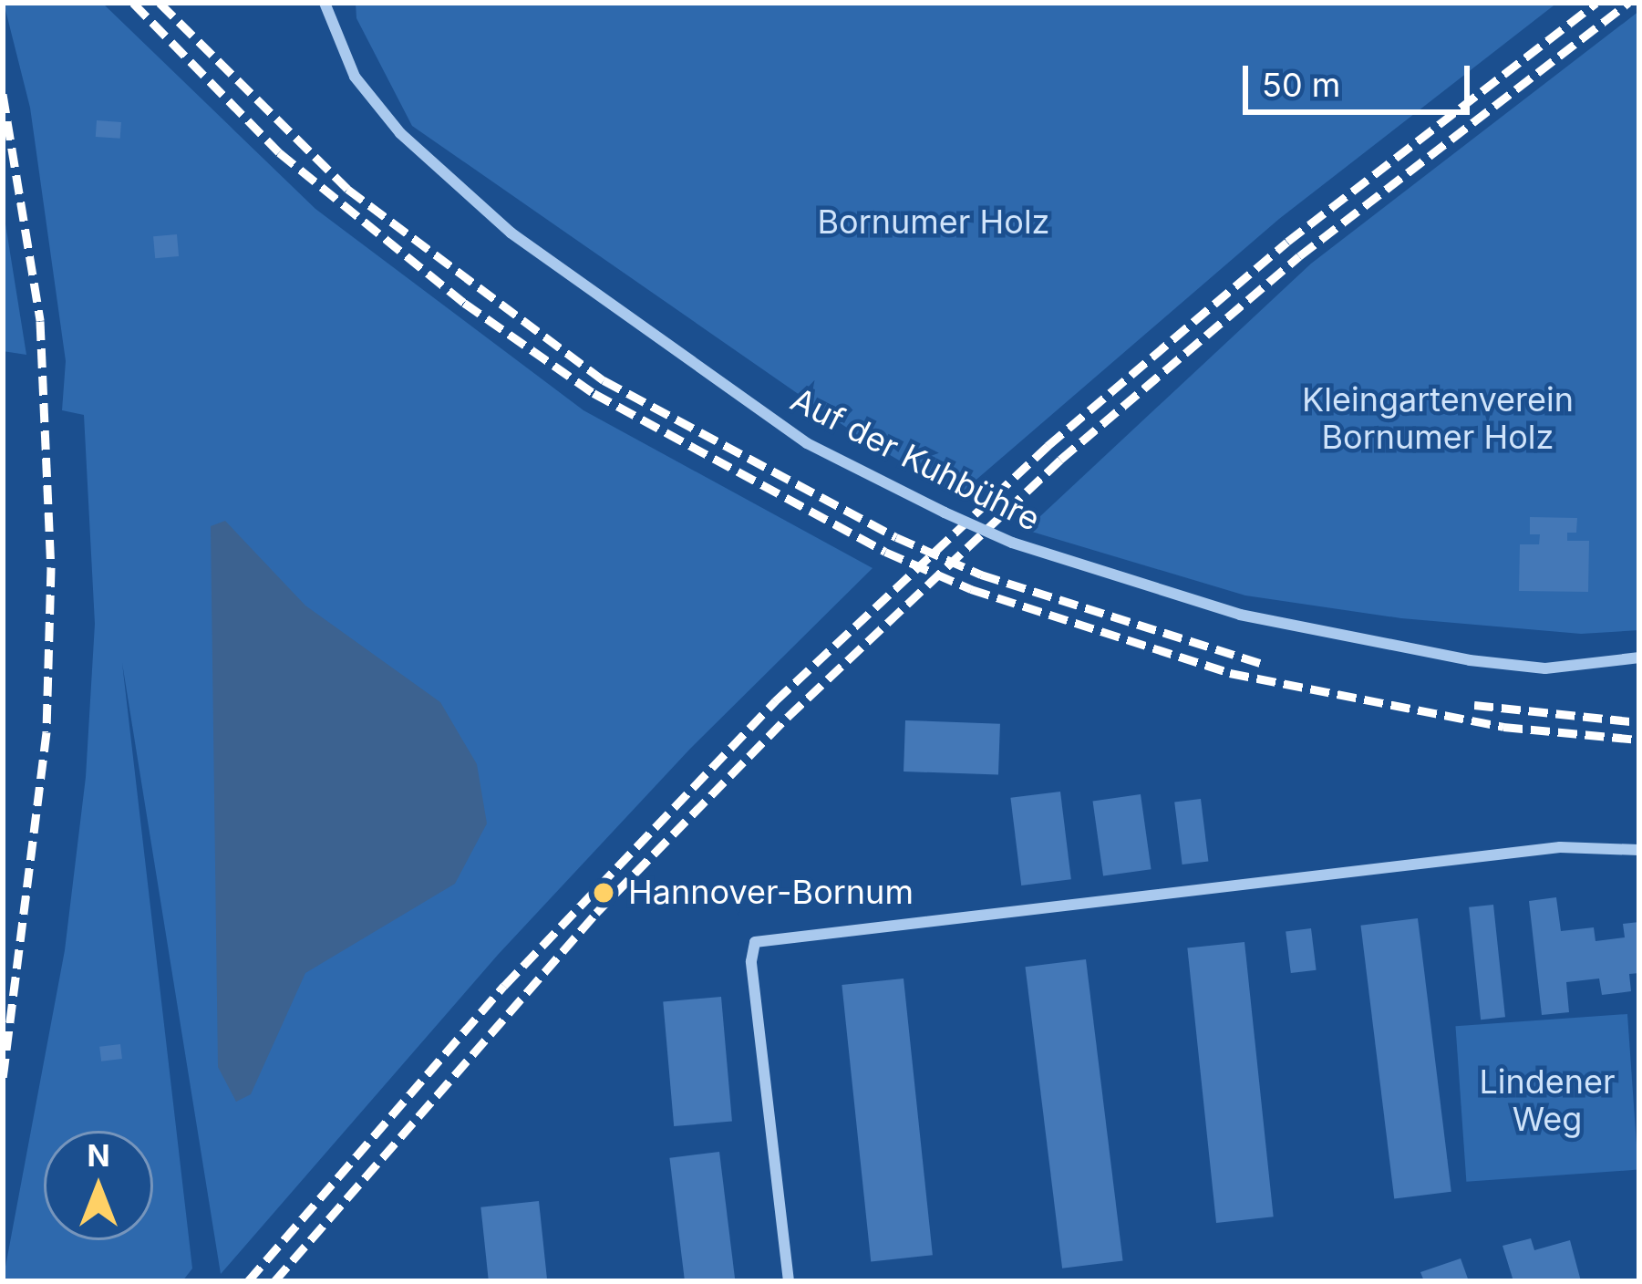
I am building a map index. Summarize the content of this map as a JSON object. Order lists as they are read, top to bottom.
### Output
{
  "streets": {
    "street": ["Auf der Kuhbühre"]
  },
  "parks": ["Bornumer Holz", "Kleingartenverein Bornumer Holz", "Lindener Weg"],
  "places": ["Hannover-Bornum"],
  "scale_bar": "50 m",
  "north": "top"
}
